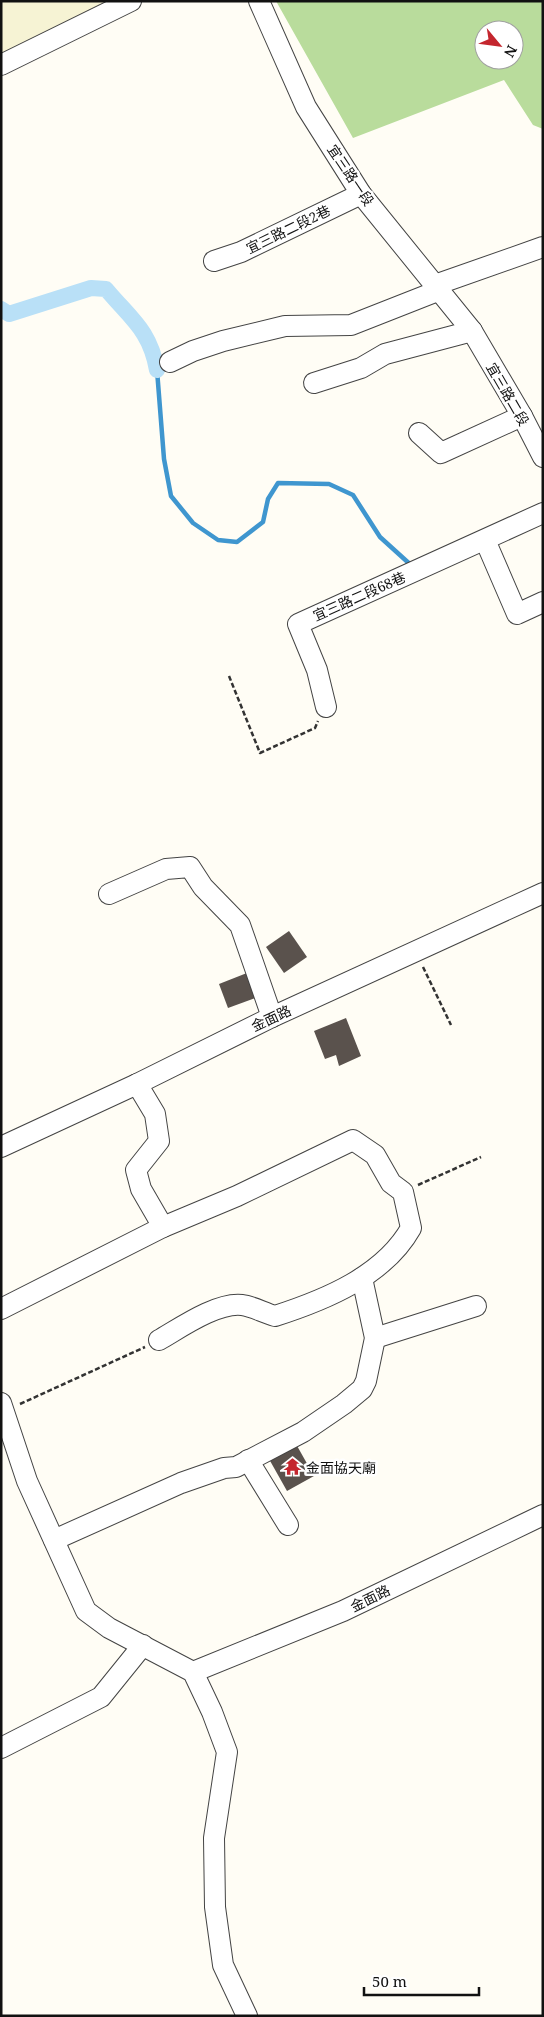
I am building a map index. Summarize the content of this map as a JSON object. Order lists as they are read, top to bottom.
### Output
{
  "streets": {
    "street": [
      "宜三路一段",
      "宜三路二段2巷",
      "宜三路二段",
      "宜三路二段68巷",
      "金面路"
    ]
  },
  "crossings": [
    ["宜三路一段", "宜三路二段2巷"],
    ["宜三路一段", "宜三路二段"]
  ],
  "places": {
    "temple": ["金面協天廟"]
  },
  "scale_bar": "50 m",
  "north": "bottom right"
}
